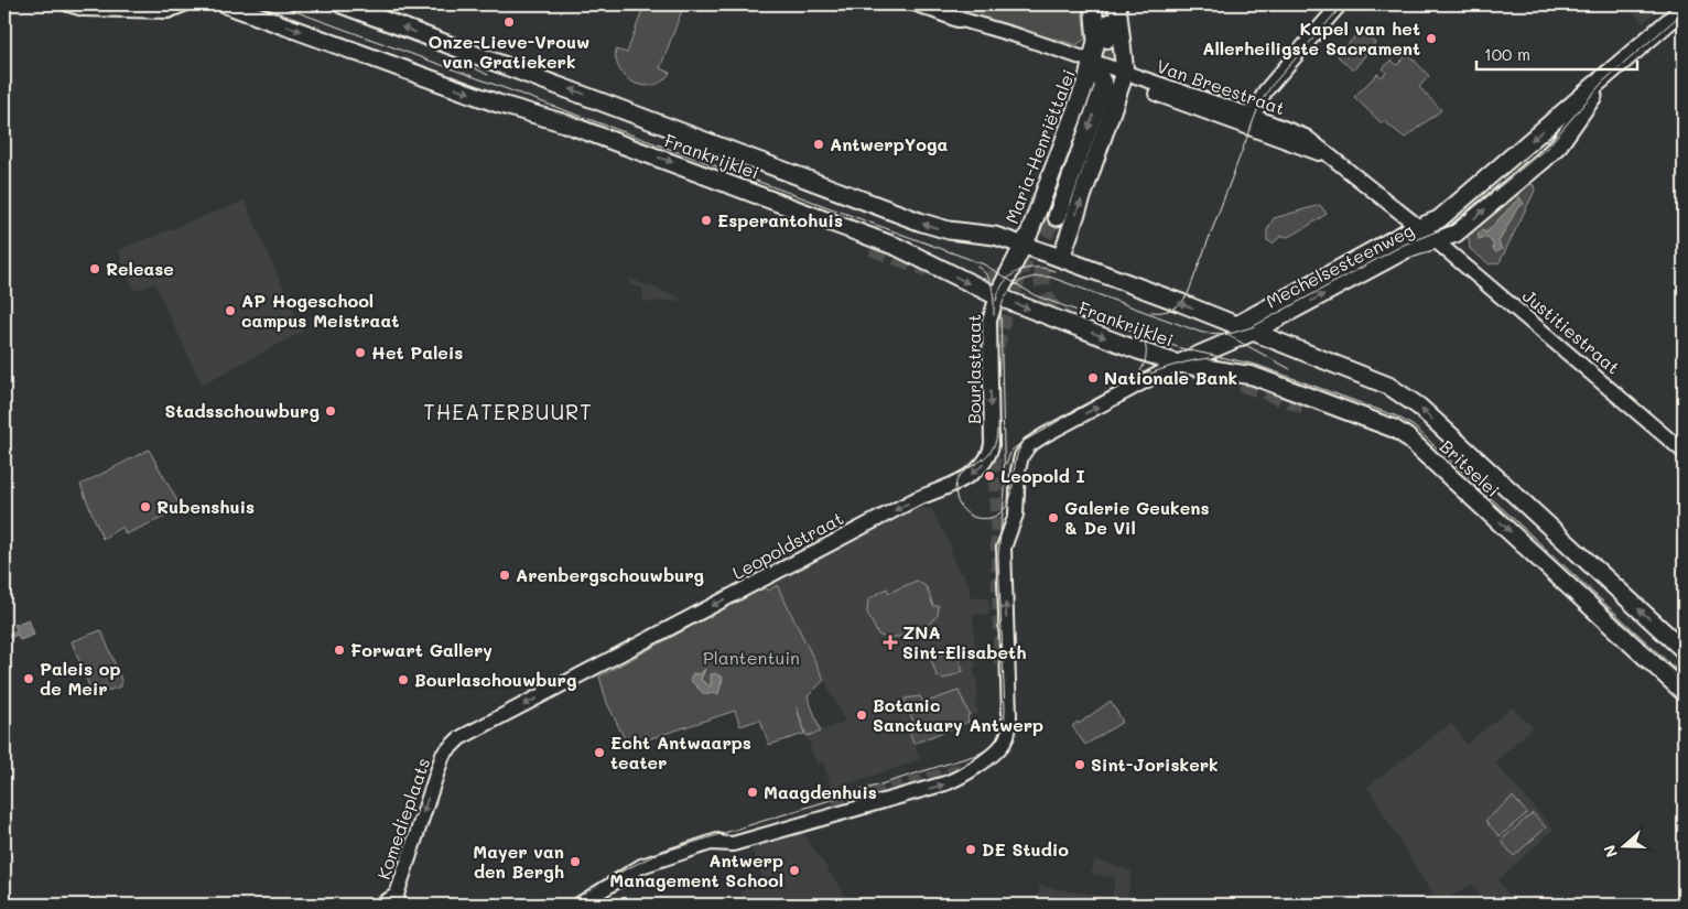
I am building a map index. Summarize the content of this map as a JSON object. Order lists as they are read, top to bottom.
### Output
{
  "streets": {
    "main road": [
      "Maria-Henriëttalei",
      "Frankrijklei",
      "Mechelsesteenweg",
      "Britselei"
    ],
    "street": [
      "Van Breestraat",
      "Justitiestraat",
      "Bourlastraat",
      "Leopoldstraat",
      "Komedieplaats"
    ]
  },
  "crossings": [
    ["Van Breestraat", "Maria-Henriëttalei"],
    ["Van Breestraat", "Mechelsesteenweg"],
    ["Van Breestraat", "Justitiestraat"],
    ["Maria-Henriëttalei", "Frankrijklei"],
    ["Maria-Henriëttalei", "Bourlastraat"],
    ["Frankrijklei", "Mechelsesteenweg"],
    ["Frankrijklei", "Bourlastraat"],
    ["Frankrijklei", "Britselei"],
    ["Mechelsesteenweg", "Justitiestraat"],
    ["Mechelsesteenweg", "Britselei"],
    ["Bourlastraat", "Leopoldstraat"],
    ["Leopoldstraat", "Komedieplaats"]
  ],
  "one_way": ["Bourlastraat", "Leopoldstraat", "Komedieplaats"],
  "districts": ["THEATERBUURT"],
  "parks": ["Plantentuin"],
  "places": {
    "other": [
      "Onze-Lieve-Vrouw van Gratiekerk",
      "Kapel van het Allerheiligste Sacrament",
      "AntwerpYoga",
      "Esperantohuis",
      "Release",
      "AP Hogeschool campus Meistraat",
      "Het Paleis",
      "Nationale Bank",
      "Stadsschouwburg",
      "Leopold I",
      "Rubenshuis",
      "Galerie Geukens & De Vil",
      "Arenbergschouwburg",
      "Forwart Gallery",
      "Paleis op de Meir",
      "Bourlaschouwburg",
      "Botanic Sanctuary Antwerp",
      "Echt Antwaarps teater",
      "Sint-Joriskerk",
      "Maagdenhuis",
      "DE Studio",
      "Mayer van den Bergh",
      "Antwerp Management School"
    ],
    "health": ["ZNA Sint-Elisabeth"]
  },
  "scale_bar": "100 m",
  "north": "left"
}
